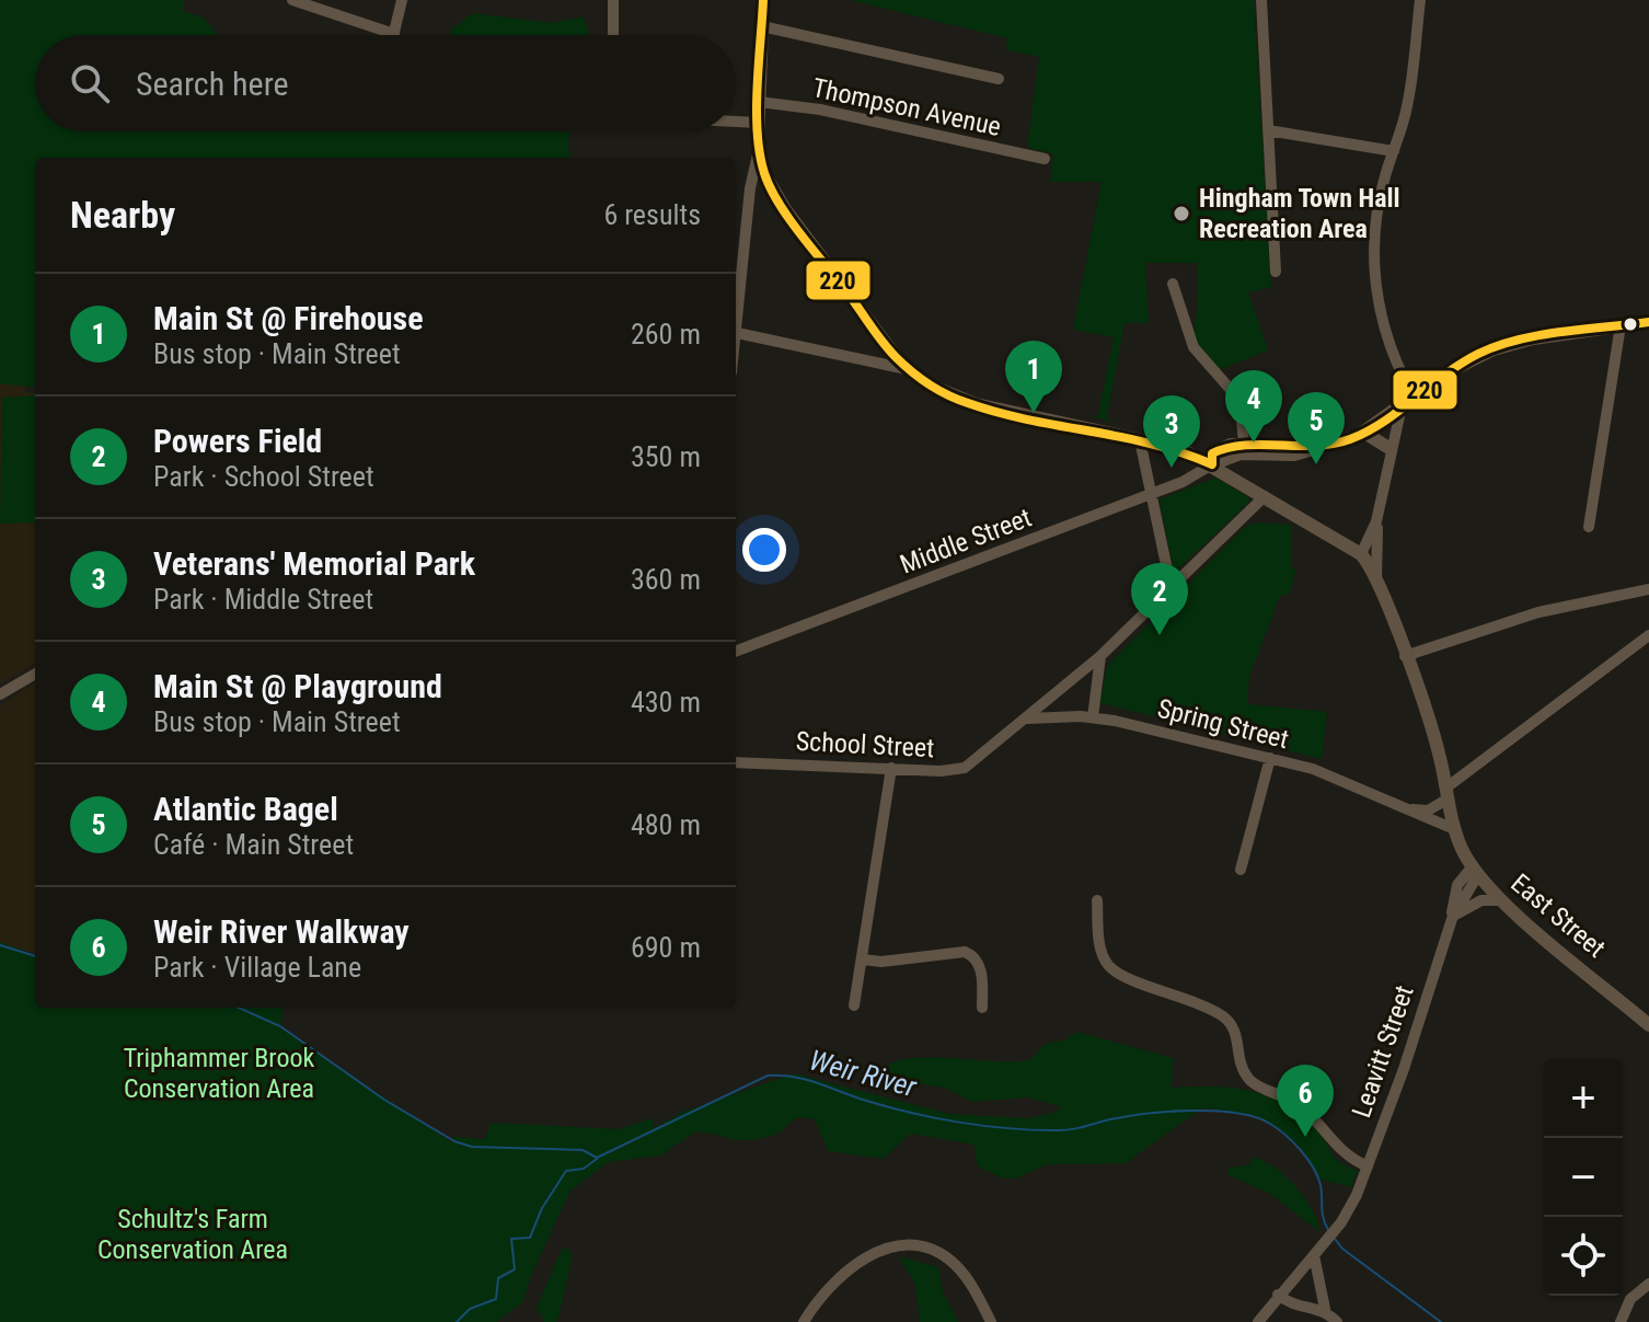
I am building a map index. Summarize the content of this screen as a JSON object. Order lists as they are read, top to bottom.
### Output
{
  "streets": {
    "main road": ["East Street"],
    "street": [
      "Thompson Avenue",
      "Middle Street",
      "Spring Street",
      "School Street",
      "Leavitt Street"
    ]
  },
  "crossings": [
    ["Spring Street", "School Street"],
    ["Spring Street", "East Street"],
    ["East Street", "Leavitt Street"]
  ],
  "water": ["Weir River"],
  "parks": ["Triphammer Brook Conservation Area", "Schultz's Farm Conservation Area"],
  "places": ["Hingham Town Hall Recreation Area"],
  "lines": ["transit line 220"],
  "page": {
    "search": "Search here",
    "heading": ["Nearby", "6 results"],
    "list": [
      {
        "mark": "1",
        "name": "Main St @ Firehouse",
        "note": "Bus stop · Main Street",
        "value": "260 m"
      },
      {
        "mark": "2",
        "name": "Powers Field",
        "note": "Park · School Street",
        "value": "350 m"
      },
      {
        "mark": "3",
        "name": "Veterans' Memorial Park",
        "note": "Park · Middle Street",
        "value": "360 m"
      },
      {
        "mark": "4",
        "name": "Main St @ Playground",
        "note": "Bus stop · Main Street",
        "value": "430 m"
      },
      {
        "mark": "5",
        "name": "Atlantic Bagel",
        "note": "Café · Main Street",
        "value": "480 m"
      },
      {
        "mark": "6",
        "name": "Weir River Walkway",
        "note": "Park · Village Lane",
        "value": "690 m"
      }
    ],
    "pins": [
      "1",
      "4",
      "5",
      "3",
      "2",
      "6"
    ],
    "map_buttons": ["+", "−"]
  }
}
